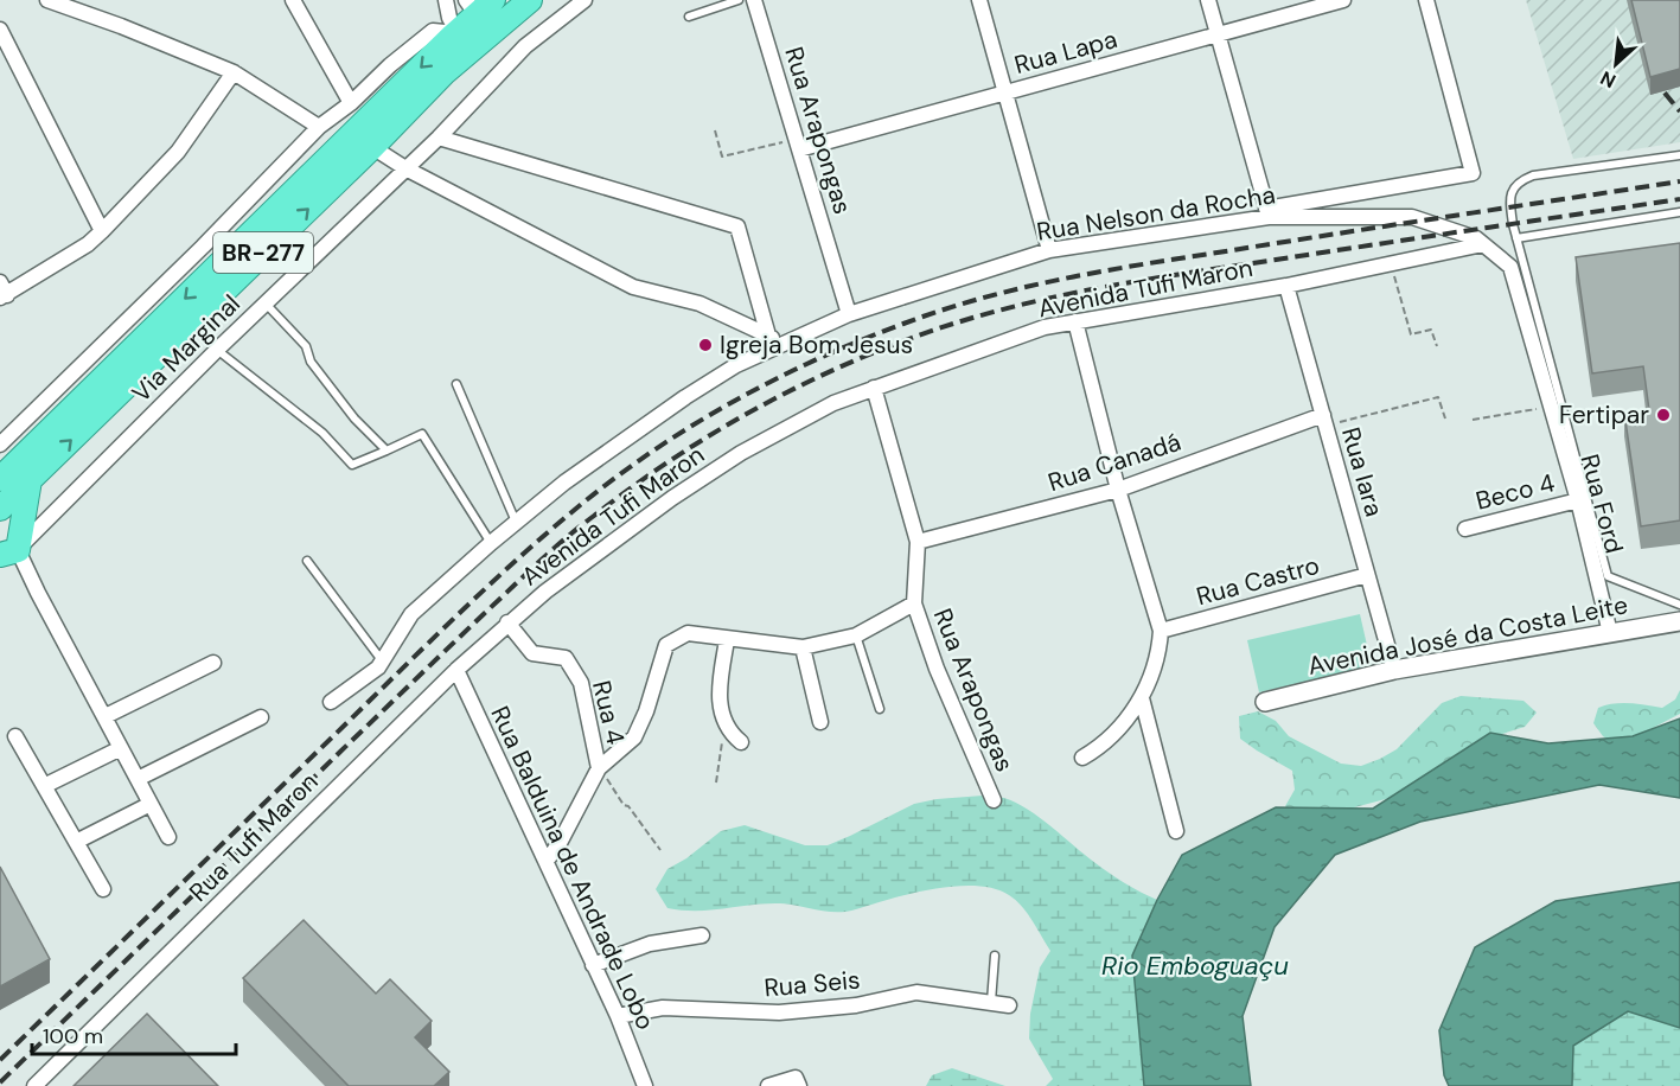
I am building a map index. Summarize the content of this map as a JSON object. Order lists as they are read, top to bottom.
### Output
{
  "streets": {
    "highway": ["BR-277"],
    "street": [
      "Rua Lapa",
      "Rua Arapongas",
      "Rua Nelson da Rocha",
      "Avenida Tufi Maron",
      "Via Marginal",
      "Rua Canadá",
      "Rua Iara",
      "Beco 4",
      "Rua Ford",
      "Rua Castro",
      "Avenida José da Costa Leite",
      "Rua 4",
      "Rua Tufi Maron",
      "Rua Balduina de Andrade Lobo",
      "Rua Seis"
    ]
  },
  "crossings": [
    ["Rua Lapa", "Rua Arapongas"],
    ["Rua Arapongas", "Rua Nelson da Rocha"],
    ["Rua Arapongas", "Avenida Tufi Maron"],
    ["Rua Arapongas", "Rua Canadá"],
    ["Rua Nelson da Rocha", "Avenida Tufi Maron"],
    ["Rua Nelson da Rocha", "Rua Ford"],
    ["Avenida Tufi Maron", "Rua Iara"],
    ["Avenida Tufi Maron", "Rua Ford"],
    ["Avenida Tufi Maron", "Rua 4"],
    ["Avenida Tufi Maron", "Rua Tufi Maron"],
    ["Rua Canadá", "Rua Iara"],
    ["Rua Iara", "Rua Castro"],
    ["Rua Iara", "Avenida José da Costa Leite"],
    ["Beco 4", "Rua Ford"],
    ["Rua Ford", "Avenida José da Costa Leite"],
    ["Rua 4", "Rua Tufi Maron"],
    ["Rua Tufi Maron", "Rua Balduina de Andrade Lobo"],
    ["Rua Balduina de Andrade Lobo", "Rua Seis"]
  ],
  "water": ["Rio Emboguaçu"],
  "places": ["Igreja Bom Jesus", "Fertipar"],
  "scale_bar": "100 m",
  "north": "bottom left"
}
